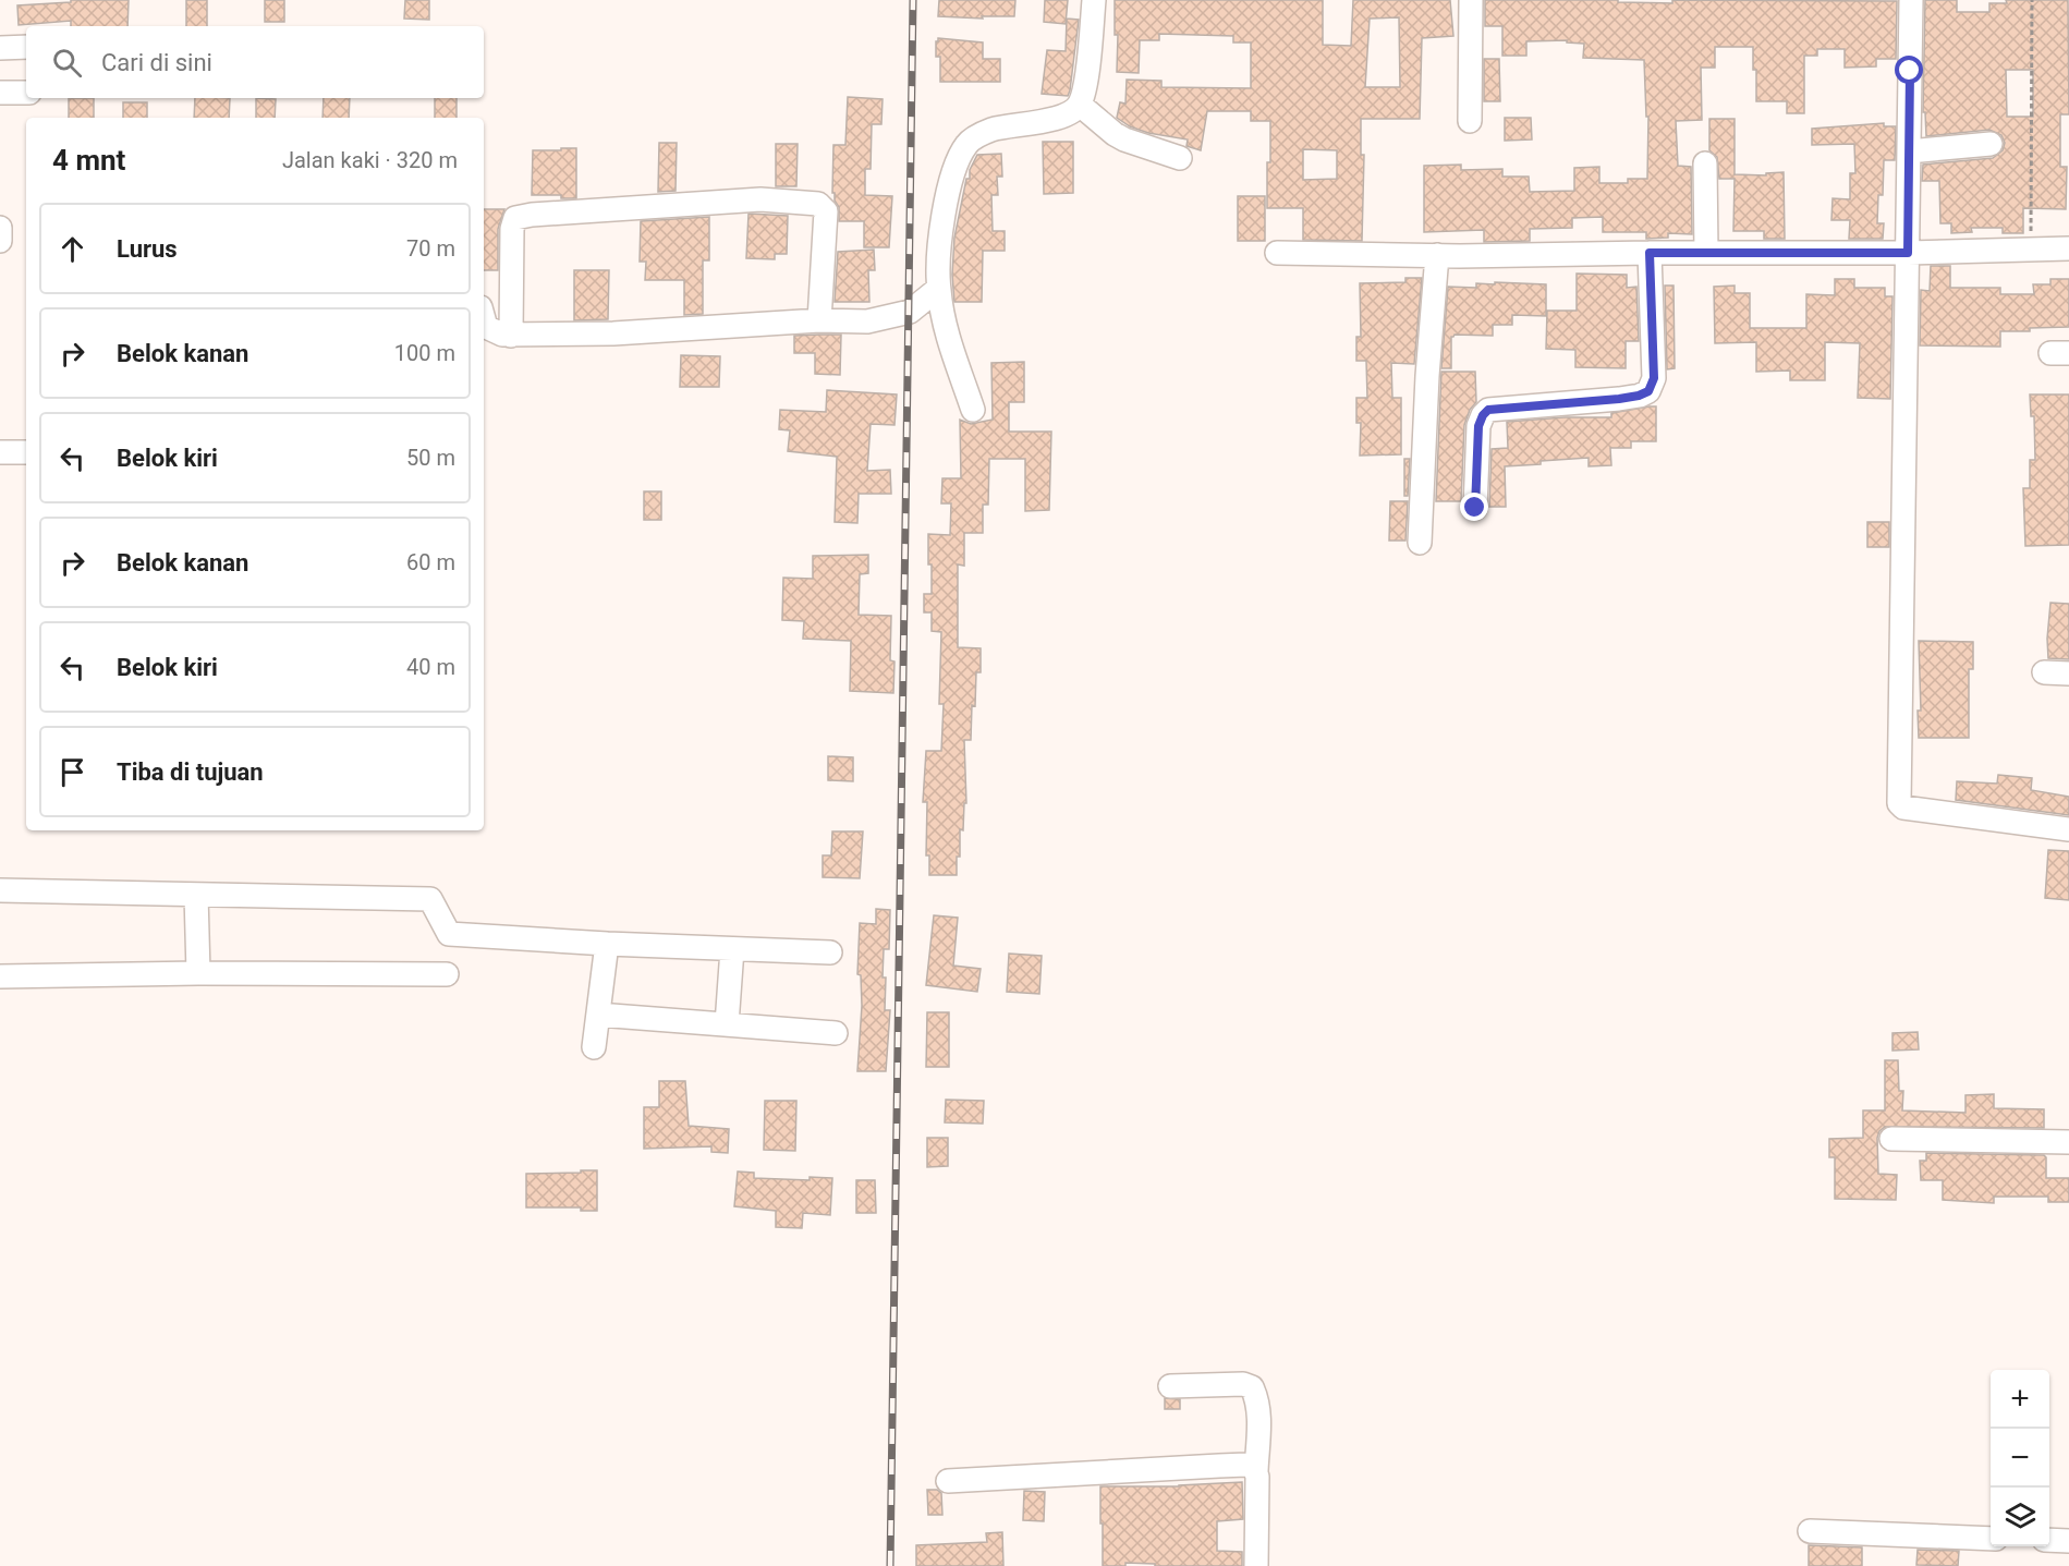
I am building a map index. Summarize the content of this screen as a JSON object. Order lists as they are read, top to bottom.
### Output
{
  "page": {
    "search": "Cari di sini",
    "heading": ["4 mnt", "Jalan kaki · 320 m"],
    "list": [
      ["Lurus", "70 m"],
      ["Belok kanan", "100 m"],
      ["Belok kiri", "50 m"],
      ["Belok kanan", "60 m"],
      ["Belok kiri", "40 m"],
      "Tiba di tujuan"
    ],
    "map_buttons": ["+", "−"]
  }
}
